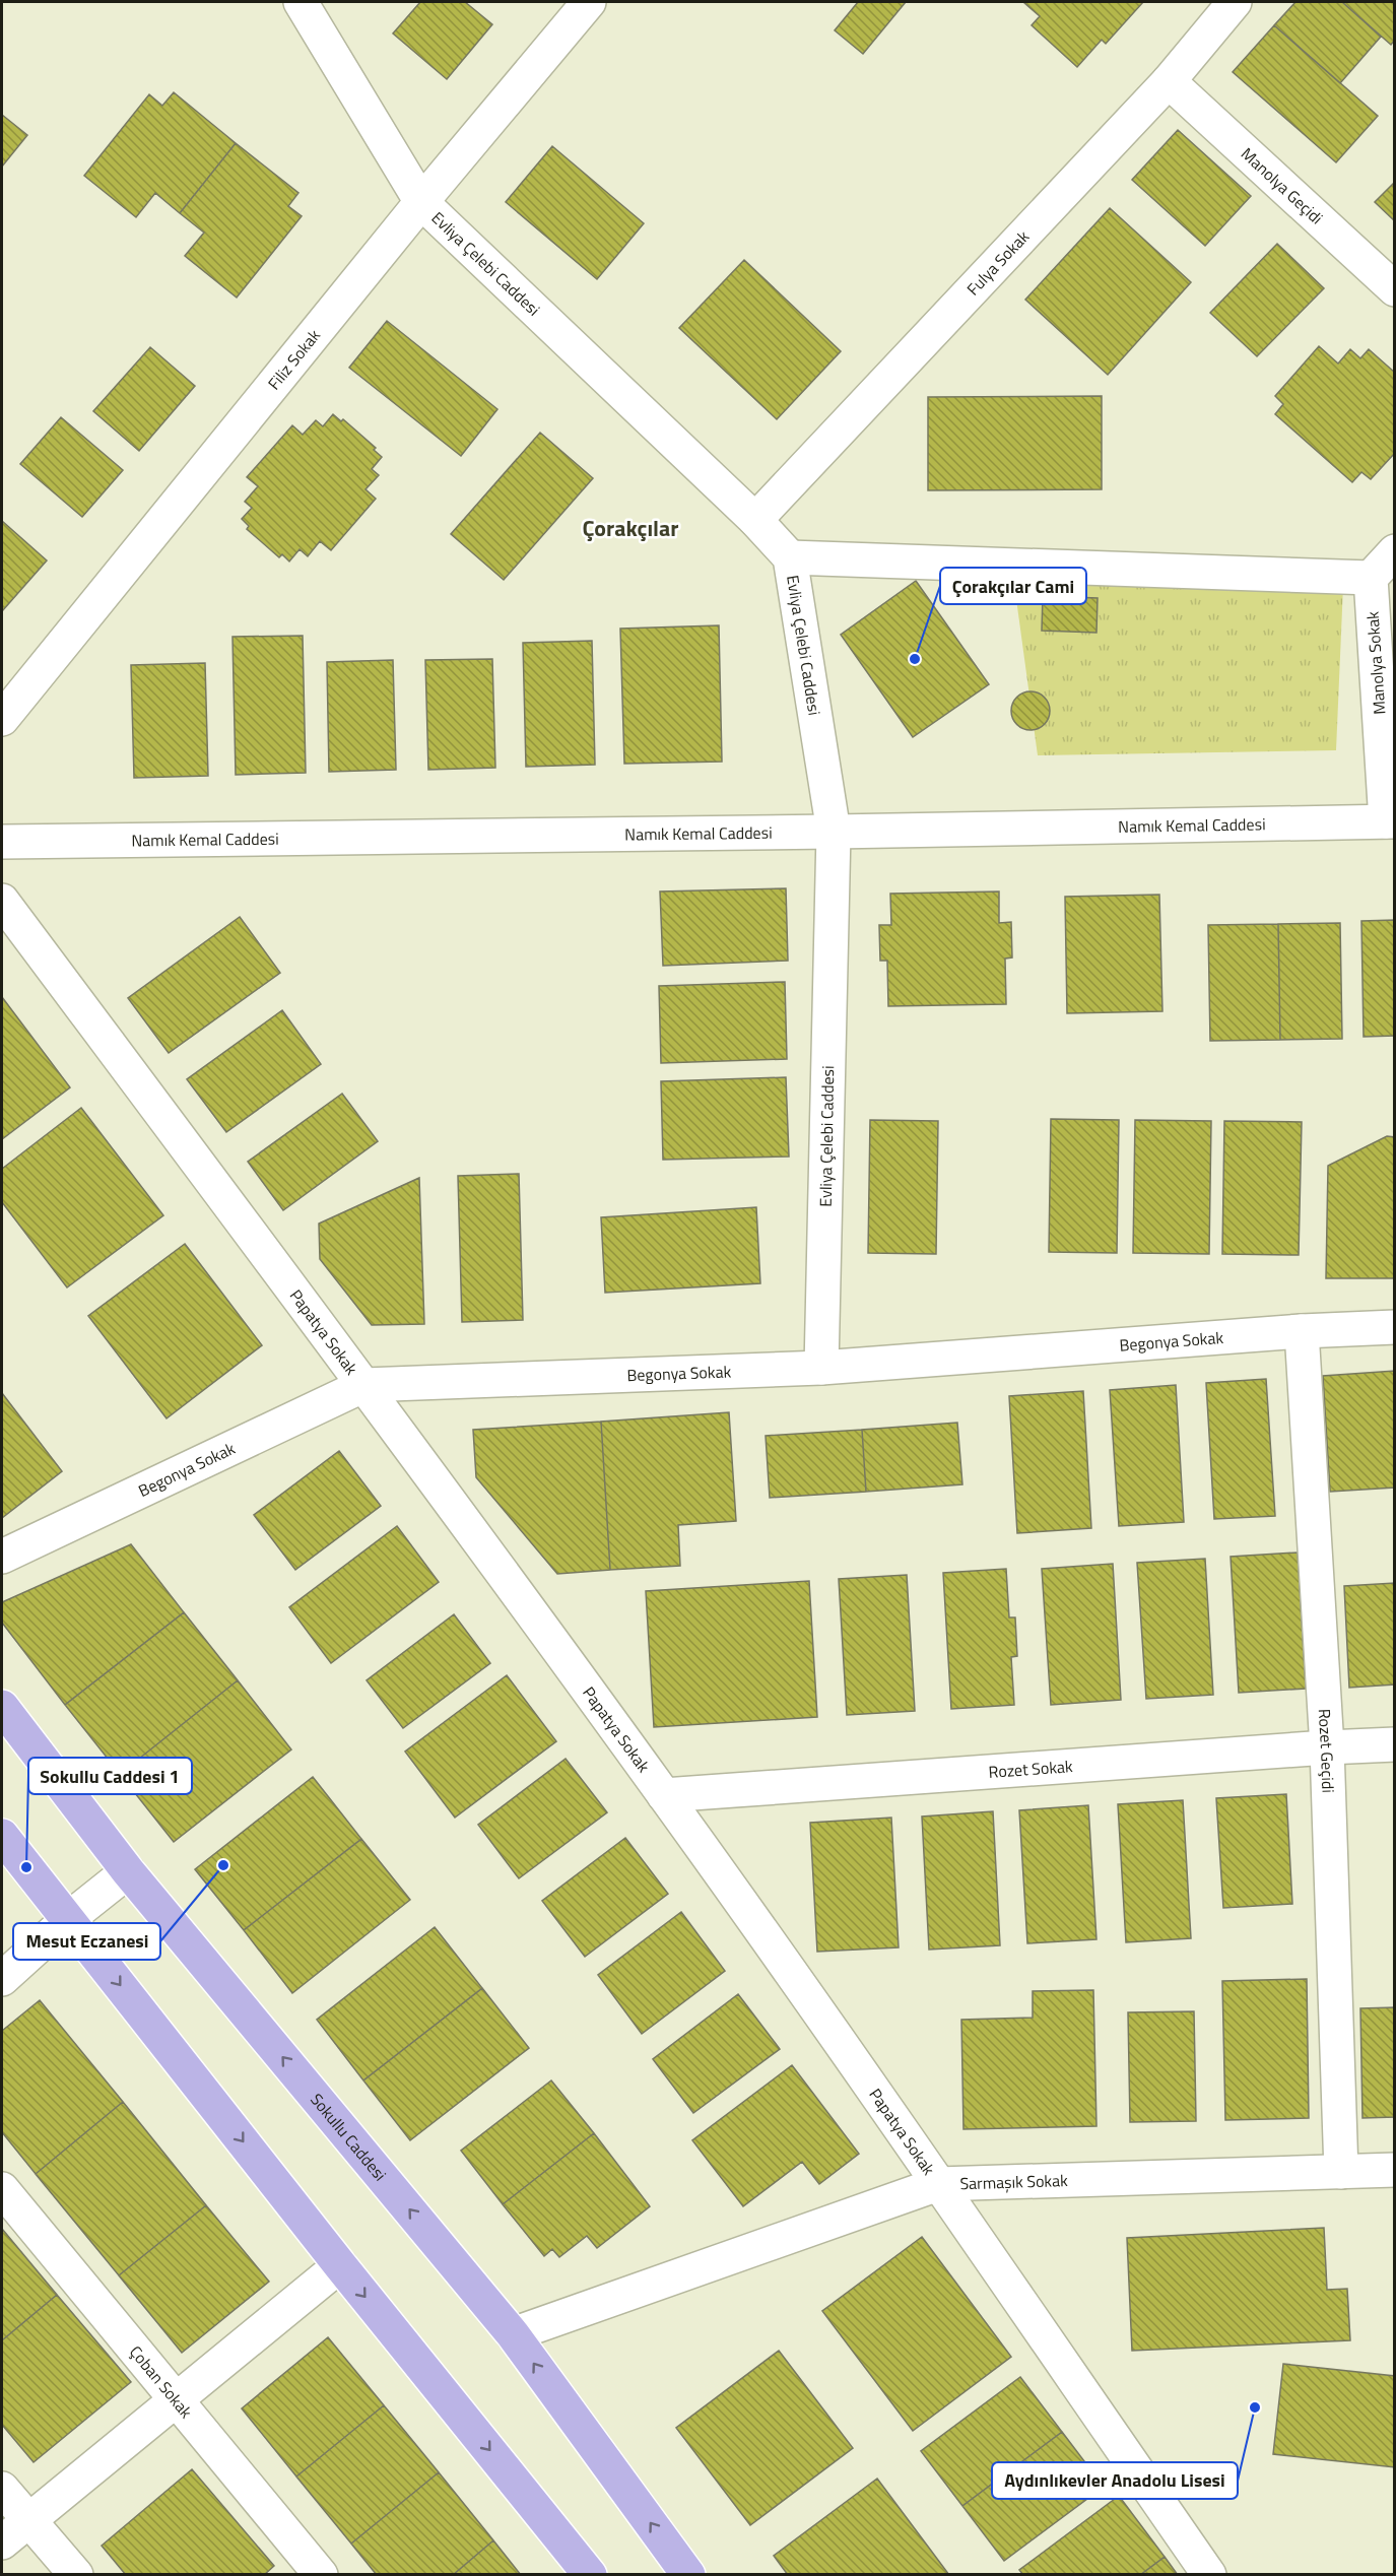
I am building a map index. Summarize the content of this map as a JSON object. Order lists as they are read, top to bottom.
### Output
{
  "streets": {
    "main road": ["Sokullu Caddesi"],
    "street": [
      "Manolya Geçidi",
      "Fulya Sokak",
      "Evliya Çelebi Caddesi",
      "Filiz Sokak",
      "Manolya Sokak",
      "Namık Kemal Caddesi",
      "Papatya Sokak",
      "Begonya Sokak",
      "Rozet Geçidi",
      "Rozet Sokak",
      "Sarmaşık Sokak",
      "Çoban Sokak"
    ]
  },
  "crossings": [
    ["Manolya Geçidi", "Fulya Sokak"],
    ["Fulya Sokak", "Evliya Çelebi Caddesi"],
    ["Evliya Çelebi Caddesi", "Filiz Sokak"],
    ["Evliya Çelebi Caddesi", "Namık Kemal Caddesi"],
    ["Evliya Çelebi Caddesi", "Begonya Sokak"],
    ["Manolya Sokak", "Namık Kemal Caddesi"],
    ["Papatya Sokak", "Begonya Sokak"],
    ["Papatya Sokak", "Rozet Sokak"],
    ["Papatya Sokak", "Sarmaşık Sokak"],
    ["Begonya Sokak", "Rozet Geçidi"],
    ["Rozet Geçidi", "Rozet Sokak"],
    ["Rozet Geçidi", "Sarmaşık Sokak"],
    ["Sokullu Caddesi", "Sarmaşık Sokak"]
  ],
  "districts": ["Çorakçılar"],
  "places": [
    "Çorakçılar Cami",
    "Mesut Eczanesi",
    "Sokullu Caddesi 1",
    "Aydınlıkevler Anadolu Lisesi"
  ]
}
